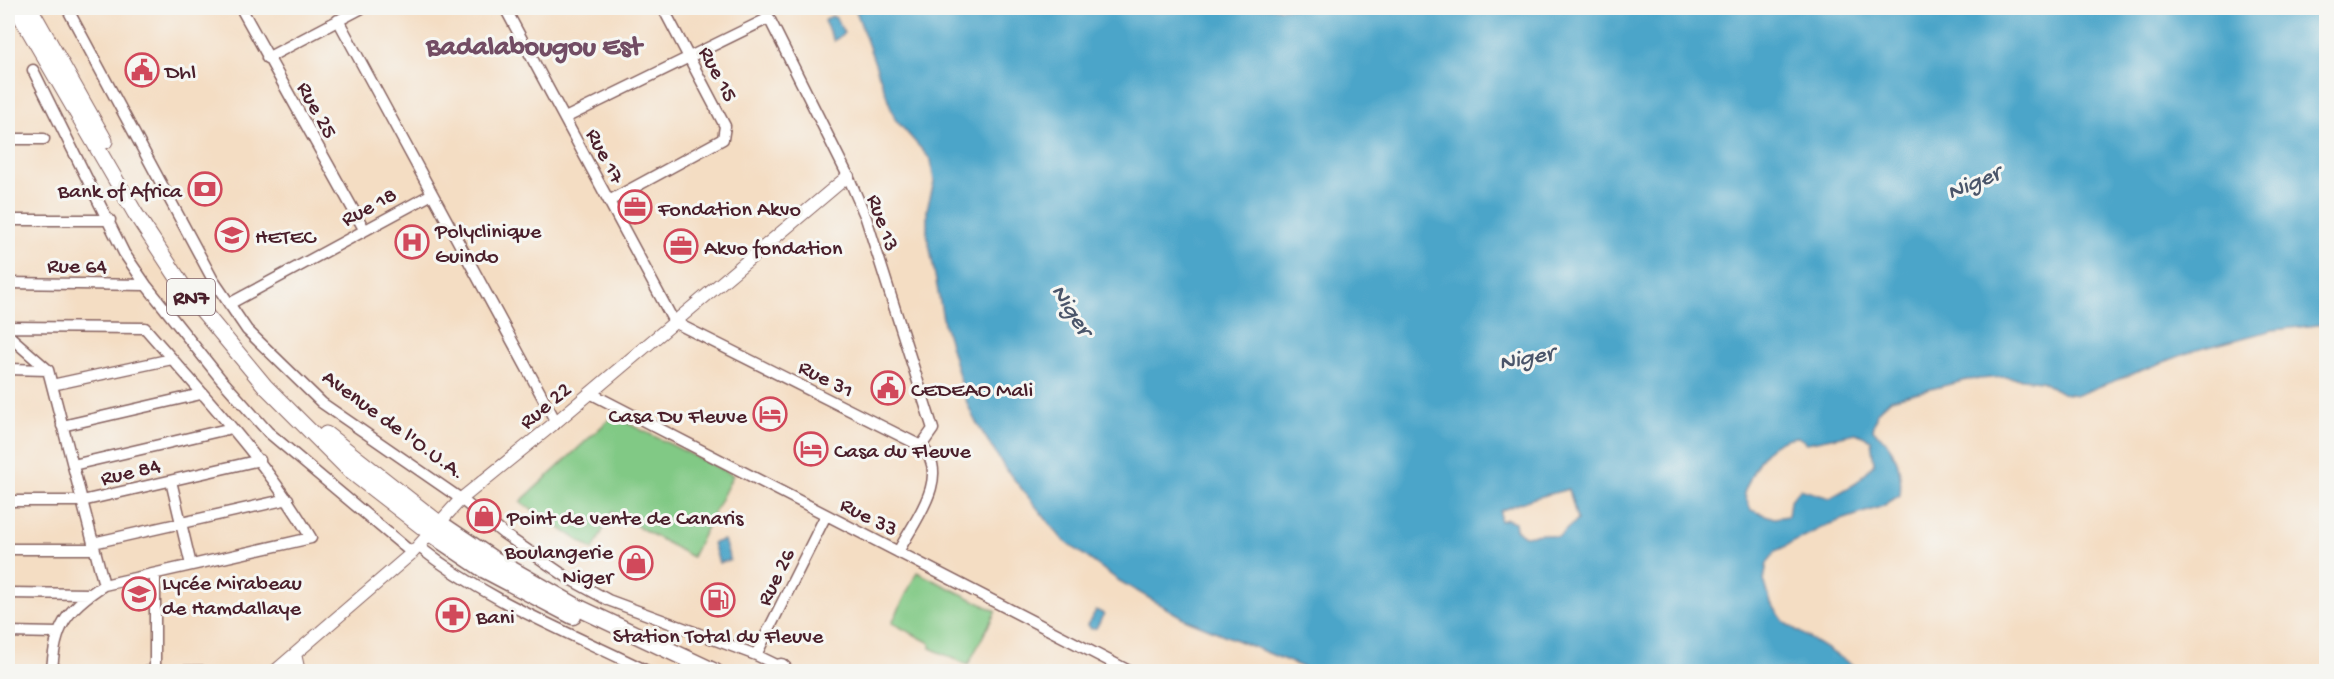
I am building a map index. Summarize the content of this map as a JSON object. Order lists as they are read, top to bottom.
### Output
{
  "streets": {
    "highway": ["RN7"],
    "main road": ["Avenue de l'O.U.A."],
    "street": [
      "Rue 15",
      "Rue 25",
      "Rue 17",
      "Rue 18",
      "Rue 13",
      "Rue 64",
      "Rue 31",
      "Rue 22",
      "Rue 84",
      "Rue 33",
      "Rue 26"
    ]
  },
  "crossings": [
    ["Rue 15", "Rue 17"],
    ["Rue 25", "Rue 18"],
    ["Rue 17", "Rue 31"],
    ["Rue 17", "Rue 22"],
    ["Rue 18", "Avenue de l'O.U.A."],
    ["Rue 13", "Rue 31"],
    ["Rue 13", "Rue 22"],
    ["RN7", "Rue 22"],
    ["RN7", "Avenue de l'O.U.A."],
    ["Rue 31", "Rue 22"],
    ["Rue 22", "Avenue de l'O.U.A."],
    ["Rue 22", "Rue 33"],
    ["Avenue de l'O.U.A.", "Rue 26"],
    ["Rue 33", "Rue 26"]
  ],
  "districts": ["Badalabougou Est"],
  "water": ["Niger"],
  "places": {
    "public building": ["Dhl", "CEDEAO Mali"],
    "bank": ["Bank of Africa"],
    "office": ["Fondation Akvo", "Akvo fondation"],
    "school or university": ["HETEC", "Lycée Mirabeau de Hamdallaye"],
    "hospital": ["Polyclinique Guindo"],
    "hotel": ["Casa Du Fleuve", "Casa du Fleuve"],
    "shop": ["Point de vente de Canaris", "Boulangerie Niger"],
    "fuel station": ["Station Total du Fleuve"],
    "pharmacy": ["Bani"]
  }
}
